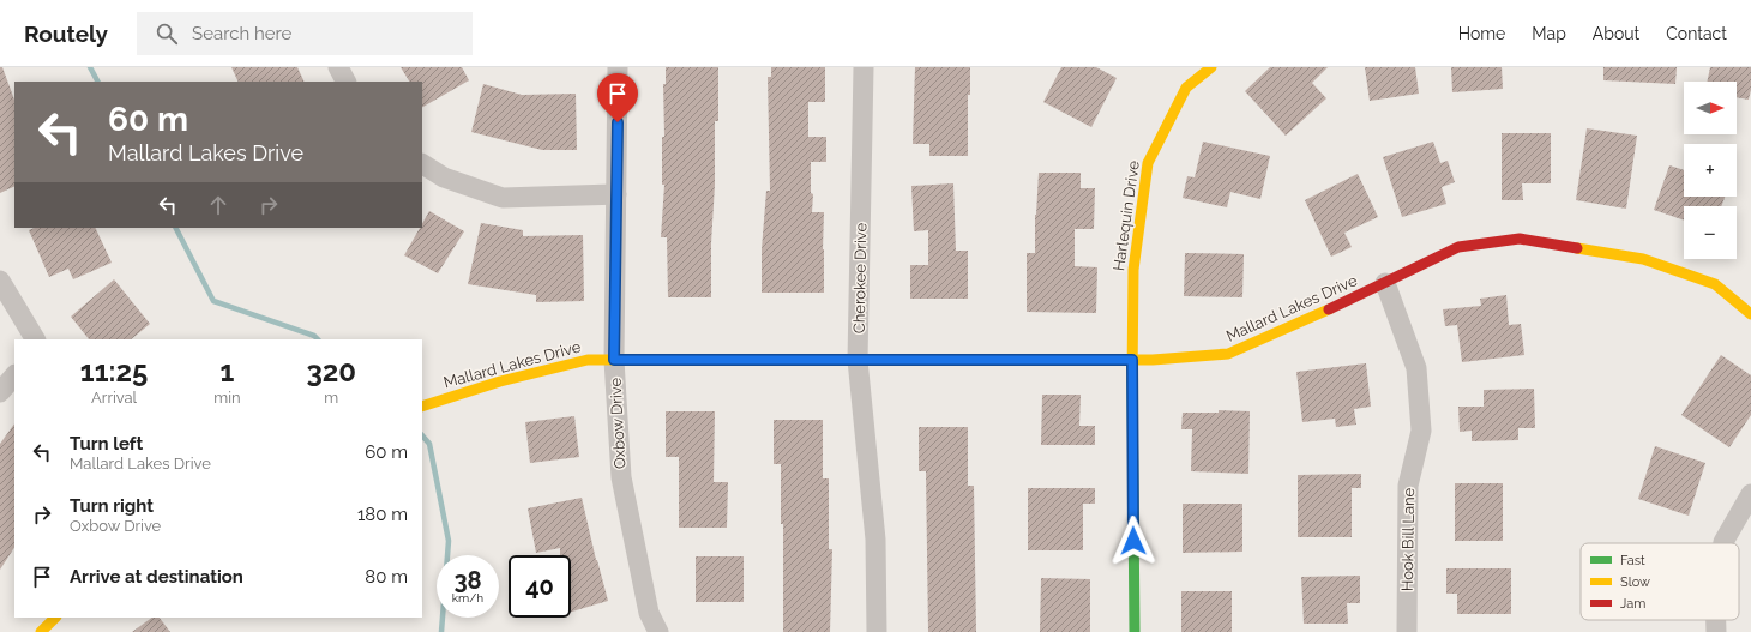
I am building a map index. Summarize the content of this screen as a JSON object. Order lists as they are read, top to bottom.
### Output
{
  "streets": {
    "street": [
      "Harlequin Drive",
      "Cherokee Drive",
      "Mallard Lakes Drive",
      "Oxbow Drive",
      "Hook Bill Lane"
    ]
  },
  "crossings": [
    ["Harlequin Drive", "Mallard Lakes Drive"],
    ["Cherokee Drive", "Mallard Lakes Drive"],
    ["Mallard Lakes Drive", "Oxbow Drive"],
    ["Mallard Lakes Drive", "Hook Bill Lane"]
  ],
  "legend": ["Fast", "Slow", "Jam"],
  "north": "right",
  "page": {
    "header": "Routely",
    "search": "Search here",
    "nav": [
      "Home",
      "Map",
      "About",
      "Contact"
    ],
    "map_buttons": ["+", "−"],
    "turn": ["60 m", "Mallard Lakes Drive"],
    "eta": [
      "11:25",
      "Arrival",
      "1",
      "min",
      "320",
      "m"
    ],
    "list": [
      {
        "name": "Turn left",
        "note": "Mallard Lakes Drive",
        "value": "60 m"
      },
      {
        "name": "Turn right",
        "note": "Oxbow Drive",
        "value": "180 m"
      },
      {
        "name": "Arrive at destination",
        "value": "80 m"
      }
    ],
    "speed": "38 km/h",
    "limit": "40"
  }
}
